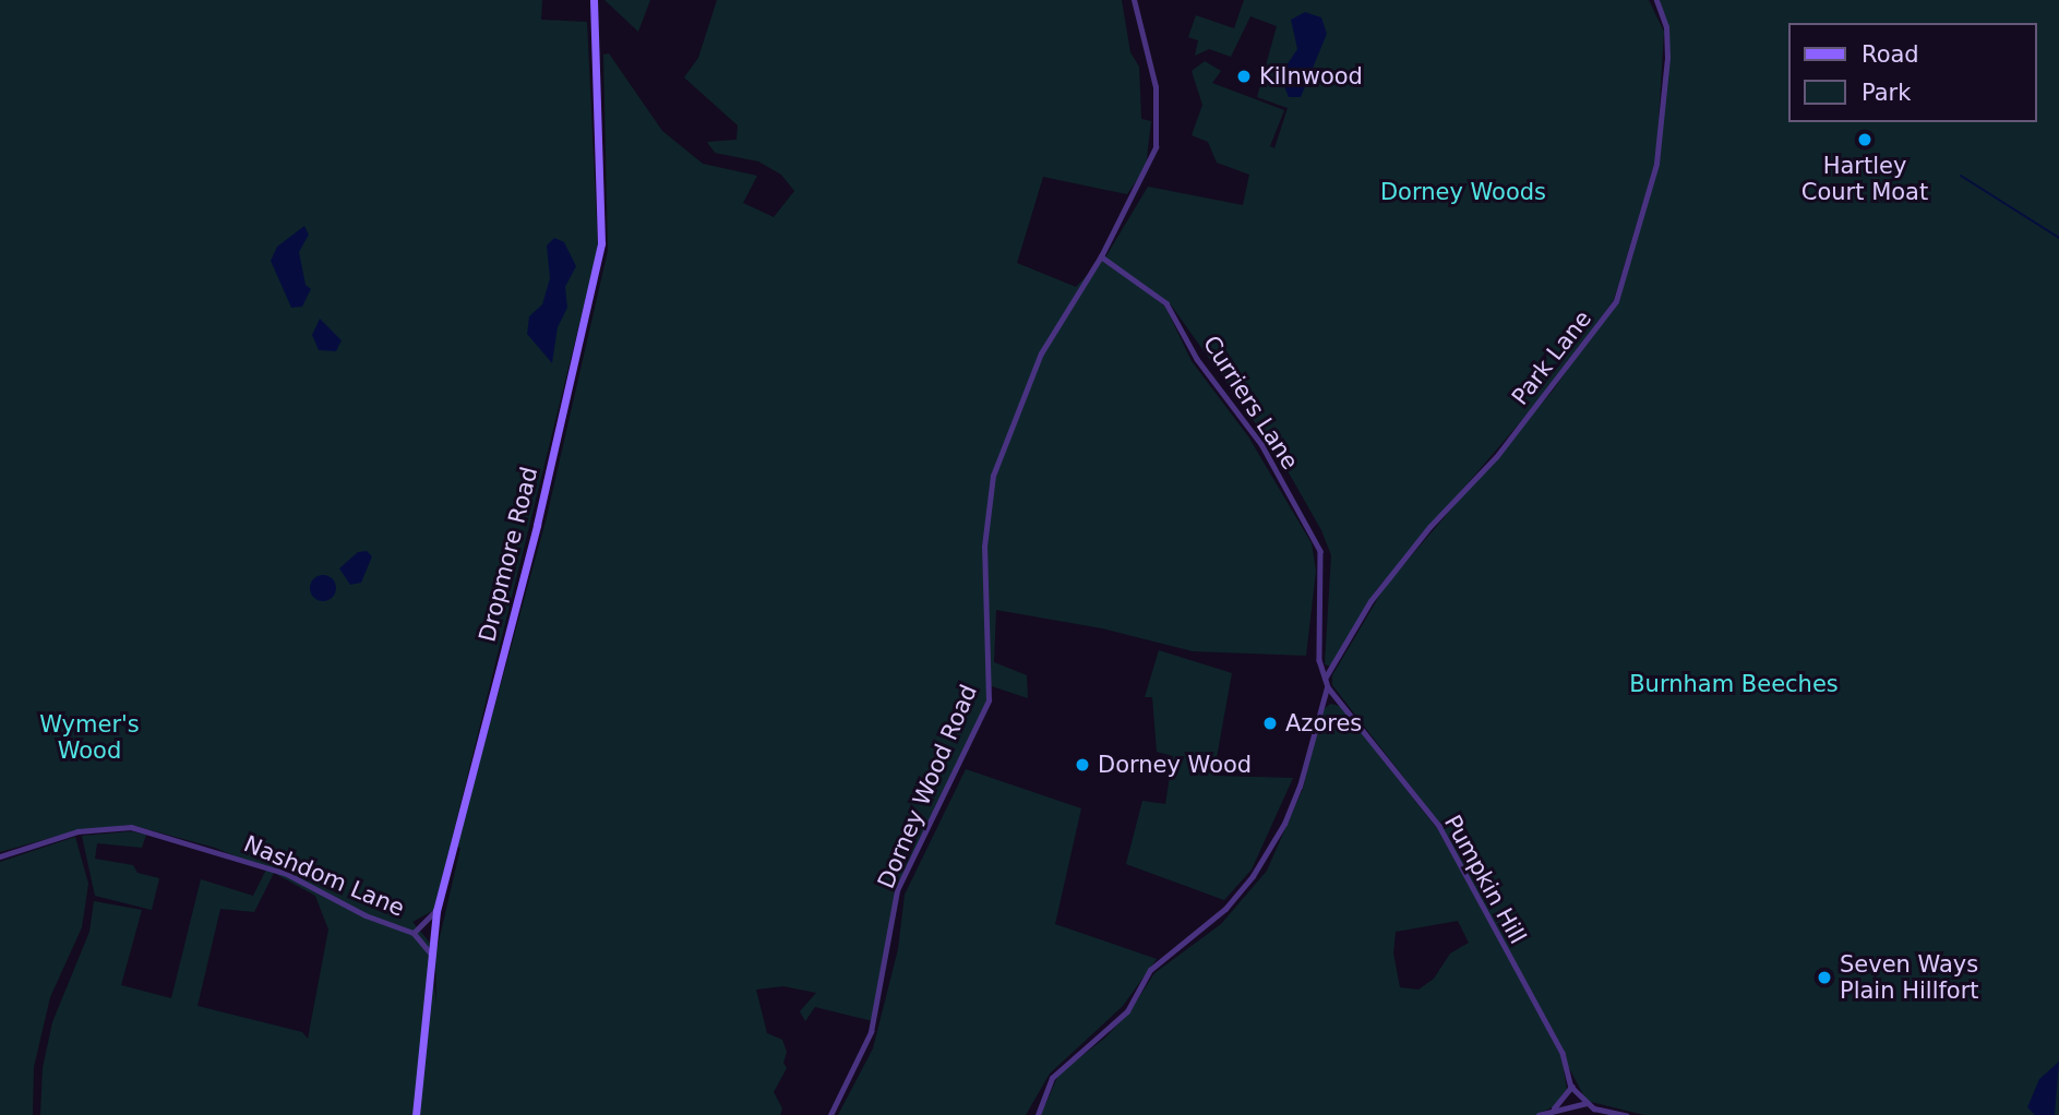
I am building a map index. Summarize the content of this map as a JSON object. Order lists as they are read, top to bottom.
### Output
{
  "streets": {
    "street": [
      "Park Lane",
      "Curriers Lane",
      "Dropmore Road",
      "Dorney Wood Road",
      "Nashdom Lane",
      "Pumpkin Hill"
    ]
  },
  "crossings": [
    ["Park Lane", "Curriers Lane"],
    ["Curriers Lane", "Dorney Wood Road"],
    ["Curriers Lane", "Pumpkin Hill"],
    ["Dropmore Road", "Nashdom Lane"]
  ],
  "parks": ["Dorney Woods", "Burnham Beeches", "Wymer's Wood"],
  "places": [
    "Kilnwood",
    "Hartley Court Moat",
    "Azores",
    "Dorney Wood",
    "Seven Ways Plain Hillfort"
  ],
  "legend": ["Road", "Park"]
}
